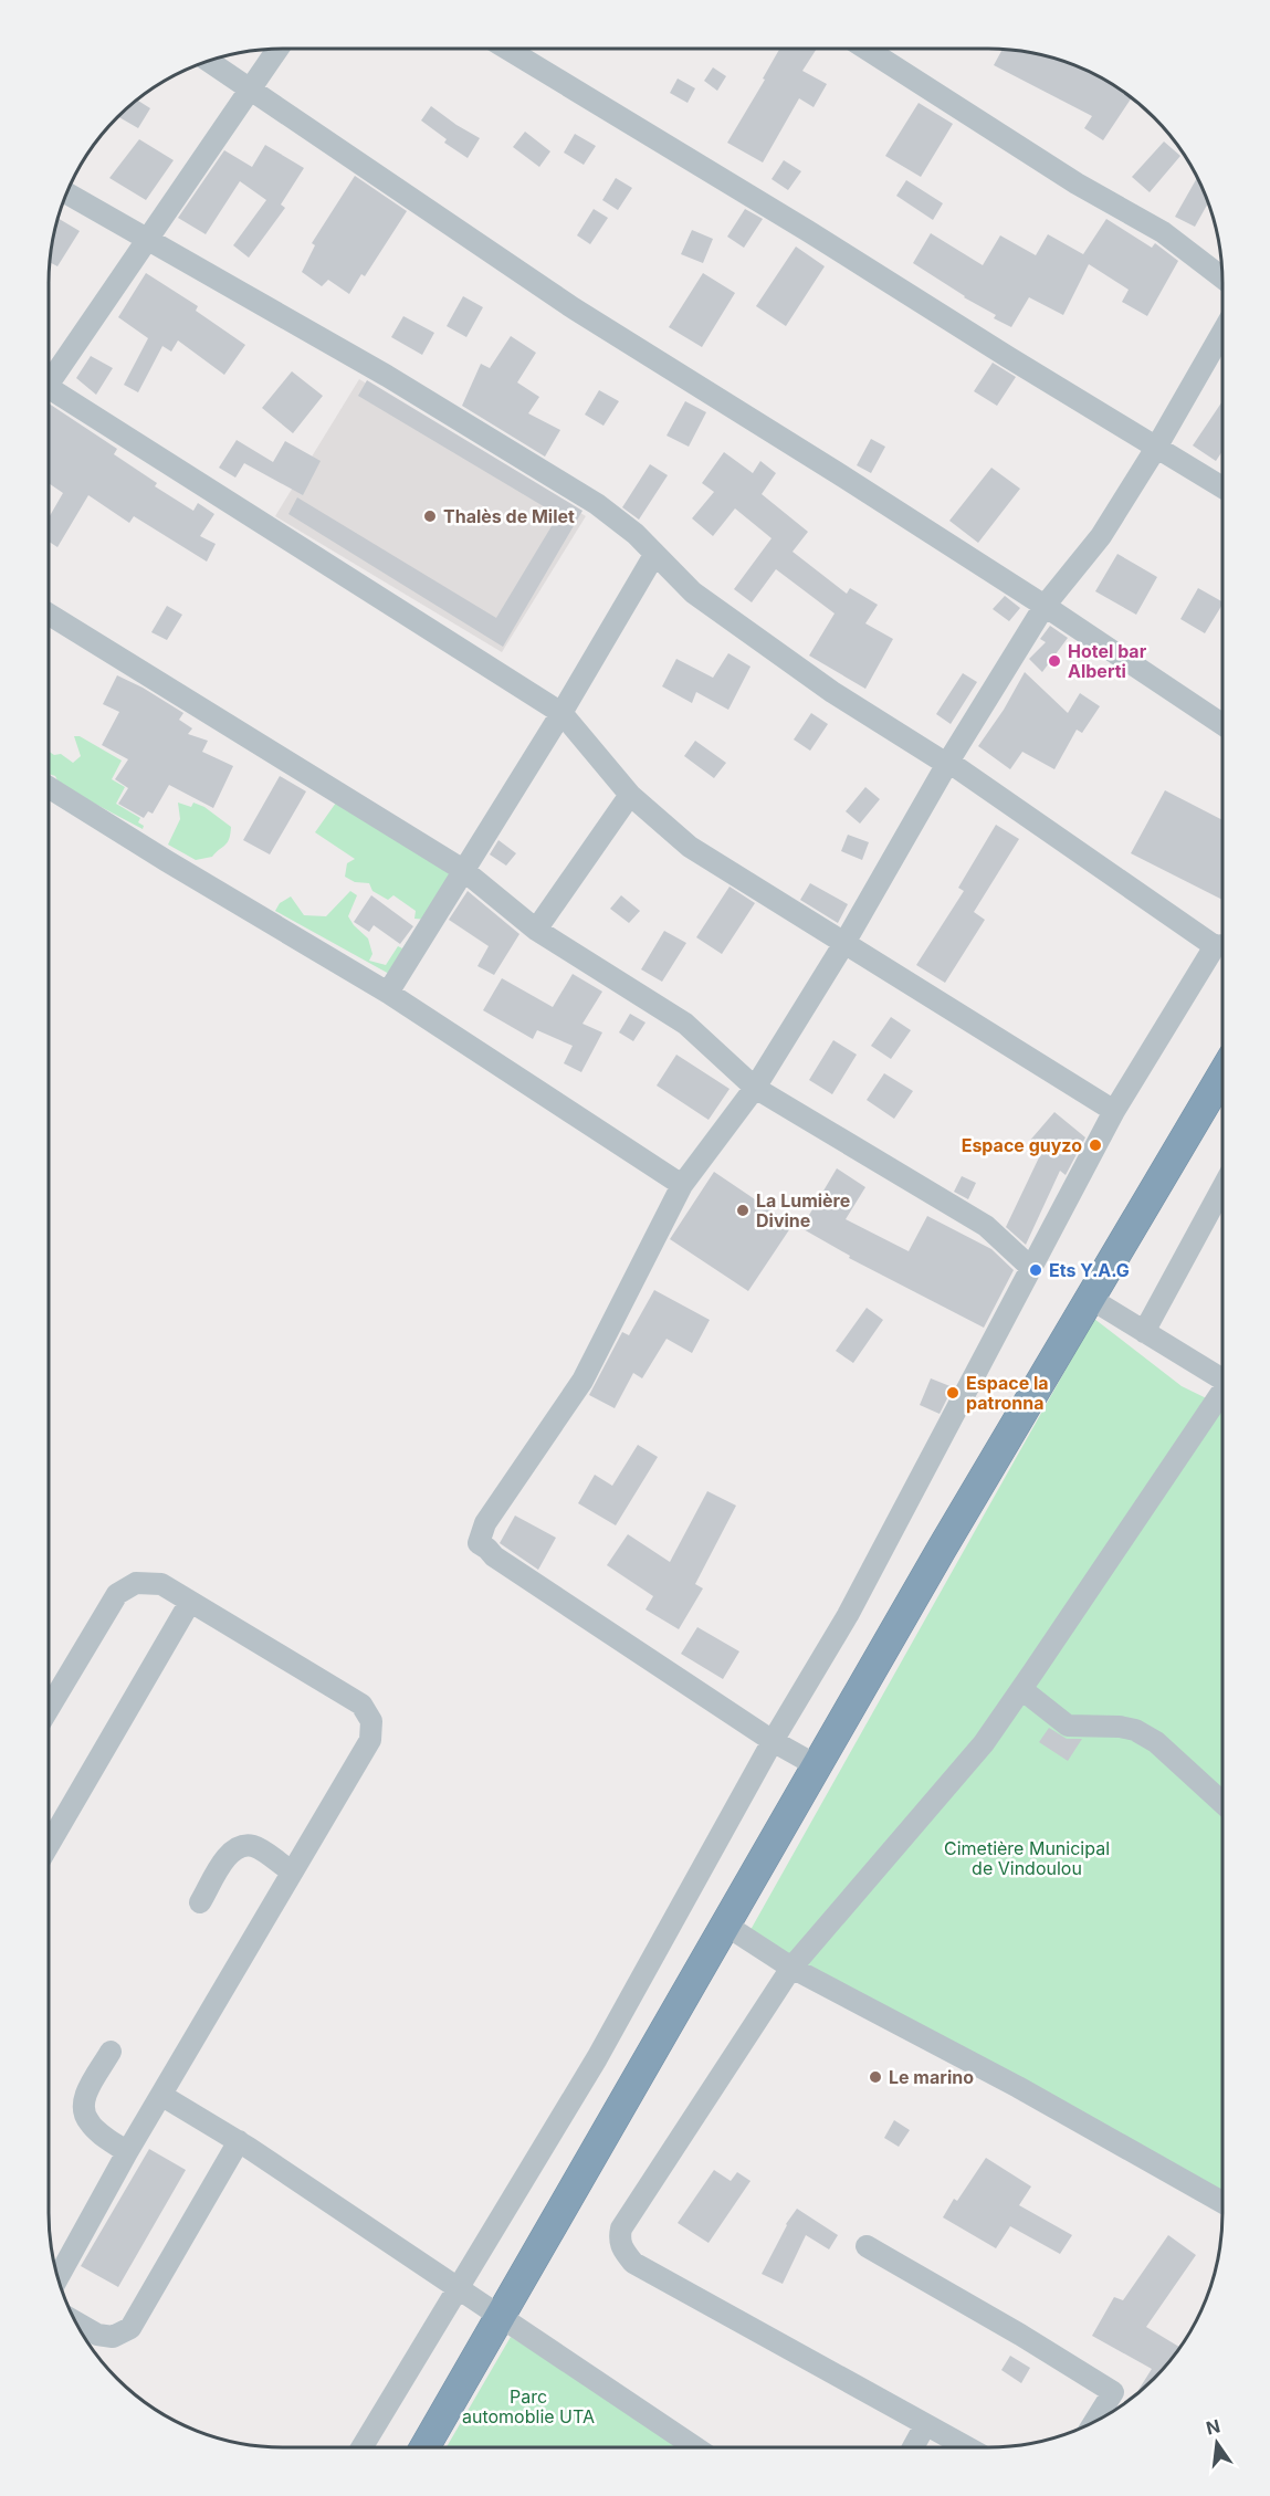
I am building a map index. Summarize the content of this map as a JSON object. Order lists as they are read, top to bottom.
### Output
{
  "parks": ["Cimetière Municipal de Vindoulou", "Parc automoblie UTA"],
  "places": [
    "Thalès de Milet",
    "Hotel bar Alberti",
    "Espace guyzo",
    "La Lumière Divine",
    "Ets Y.A.G",
    "Espace la patronna",
    "Le marino"
  ],
  "north": "top"
}
